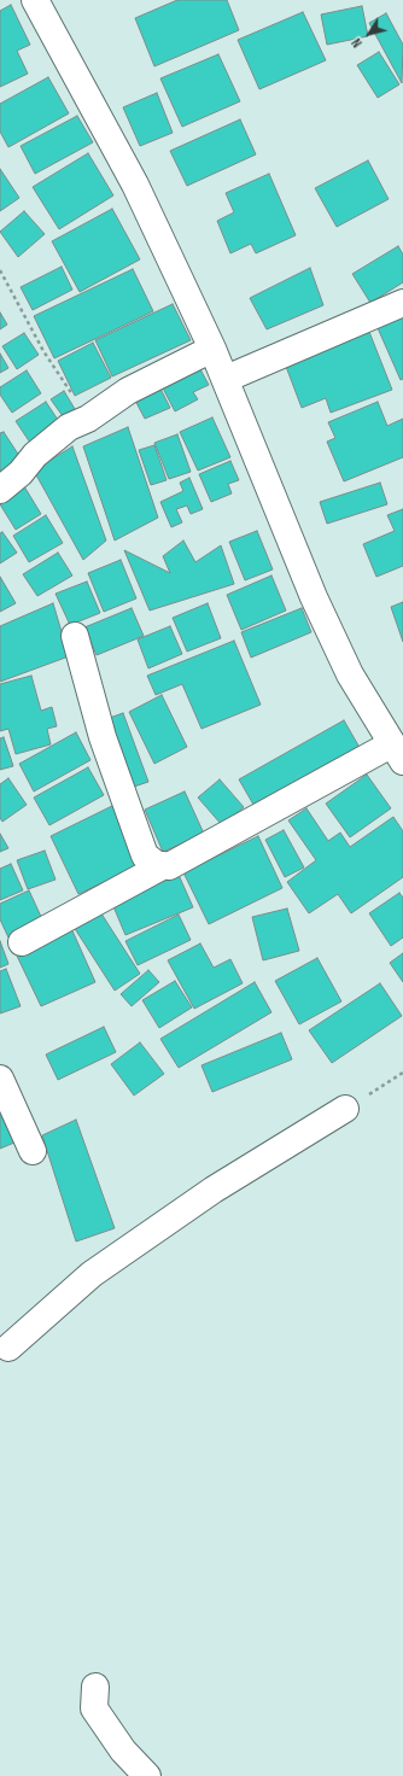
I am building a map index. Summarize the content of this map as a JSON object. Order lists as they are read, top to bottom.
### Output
{
  "north": "bottom left"
}
